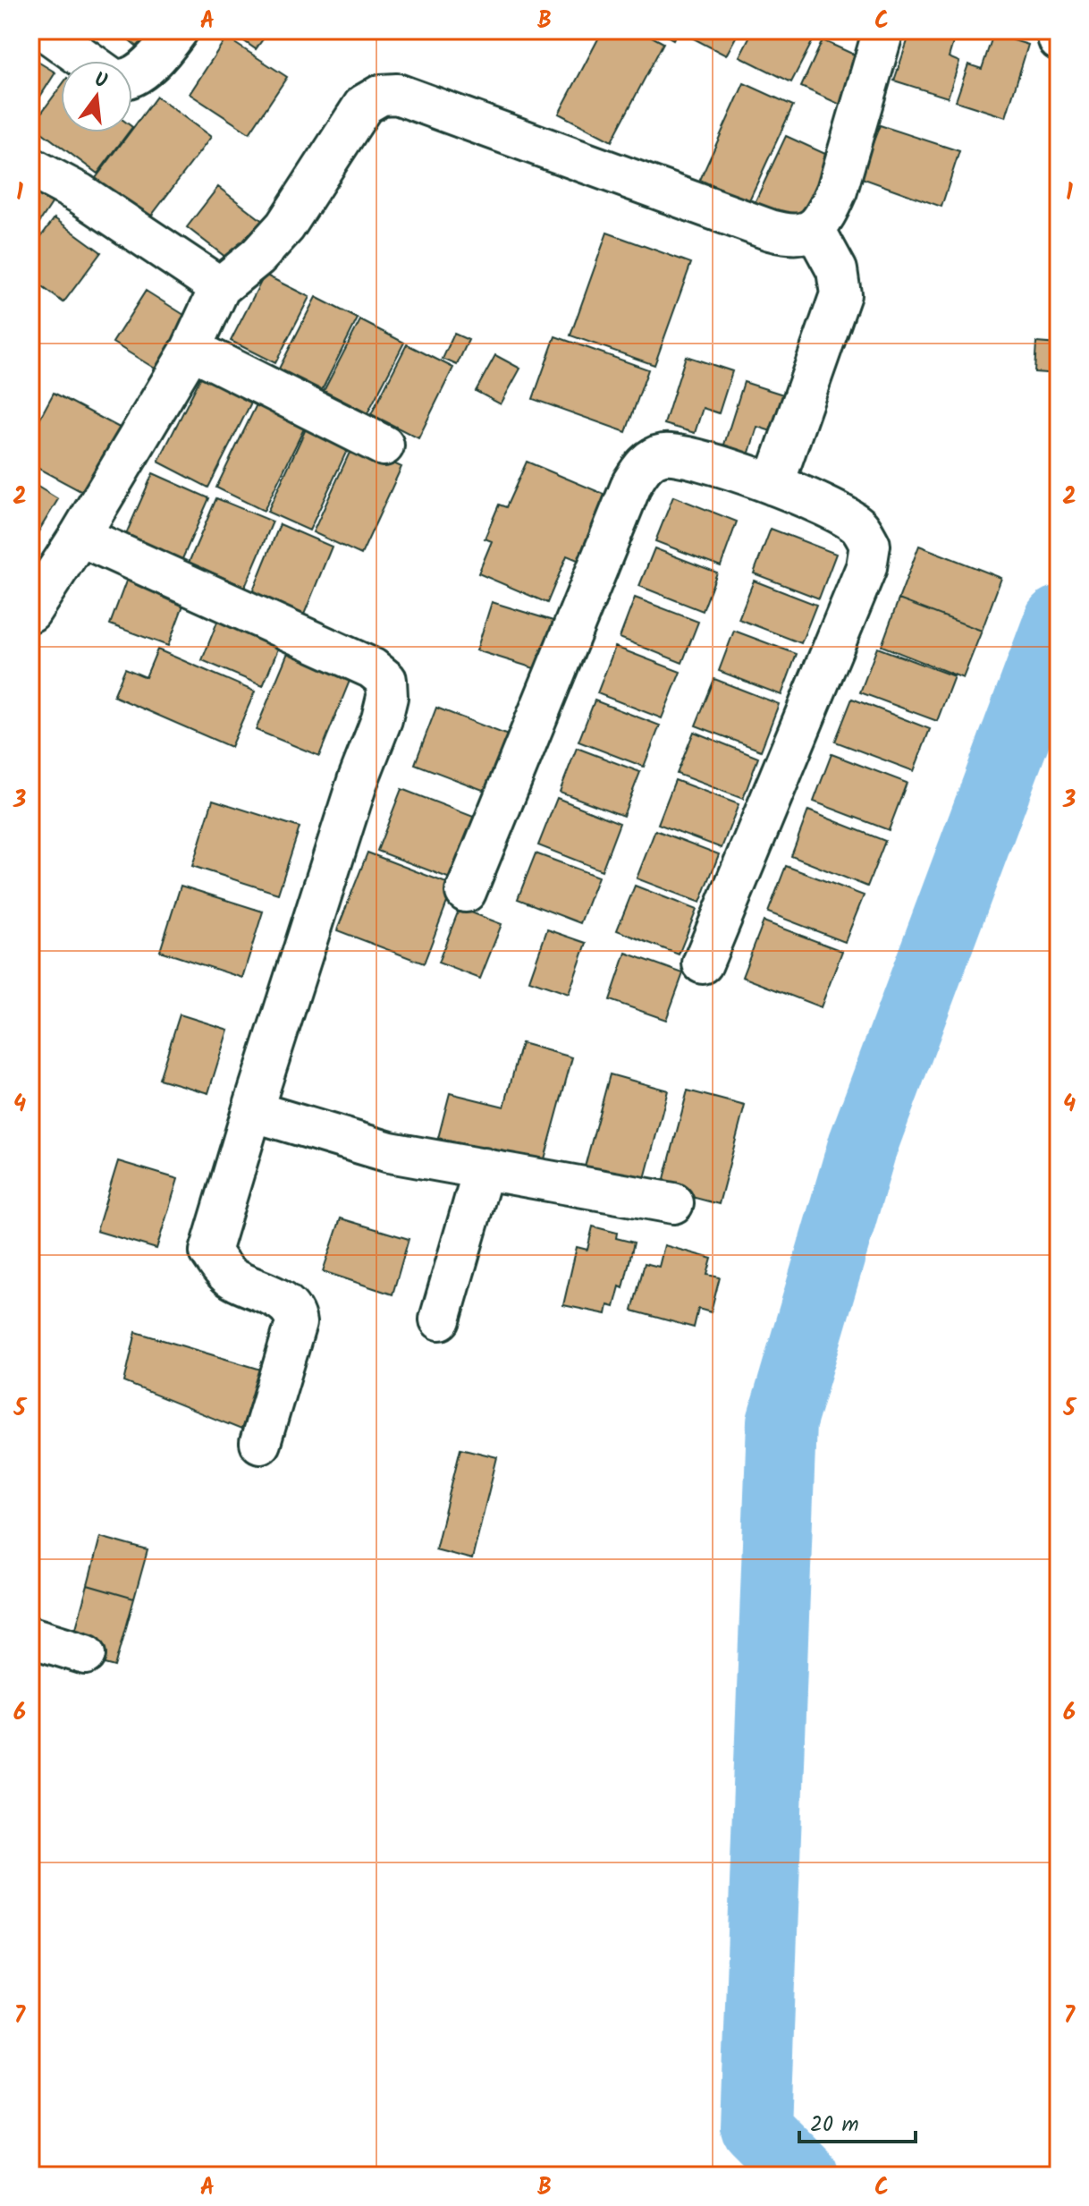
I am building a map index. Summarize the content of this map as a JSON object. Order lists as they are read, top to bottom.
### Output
{
  "scale_bar": "20 m",
  "north": "top",
  "grid": {
    "columns": ["A", "B", "C"],
    "rows": [
      "1",
      "2",
      "3",
      "4",
      "5",
      "6",
      "7"
    ]
  }
}
